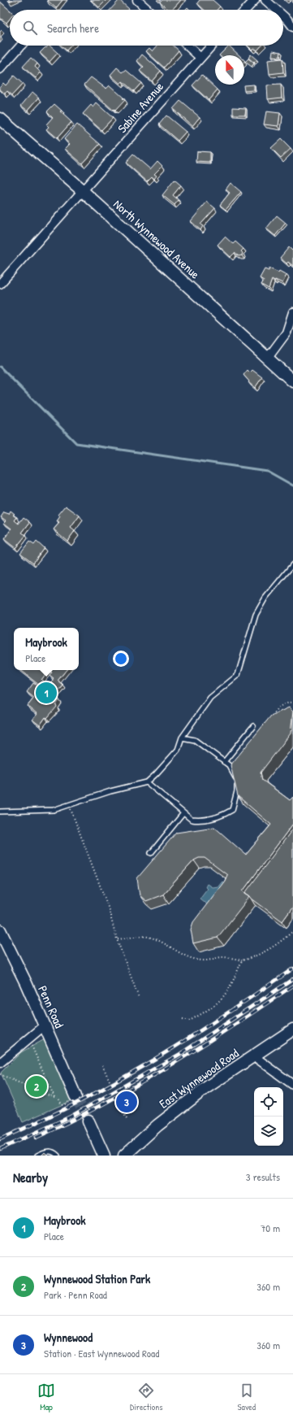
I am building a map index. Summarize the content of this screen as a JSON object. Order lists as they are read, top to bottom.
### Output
{
  "streets": {
    "street": [
      "Sabine Avenue",
      "North Wynnewood Avenue",
      "Penn Road",
      "East Wynnewood Road"
    ]
  },
  "crossings": [
    ["Sabine Avenue", "North Wynnewood Avenue"]
  ],
  "north": "top",
  "page": {
    "search": "Search here",
    "popup": ["Maybrook", "Place"],
    "pins": ["1", "2", "3"],
    "heading": ["Nearby", "3 results"],
    "list": [
      {
        "mark": "1",
        "name": "Maybrook",
        "note": "Place",
        "value": "70 m"
      },
      {
        "mark": "2",
        "name": "Wynnewood Station Park",
        "note": "Park · Penn Road",
        "value": "360 m"
      },
      {
        "mark": "3",
        "name": "Wynnewood",
        "note": "Station · East Wynnewood Road",
        "value": "360 m"
      }
    ],
    "nav": ["Map", "Directions", "Saved"]
  }
}
